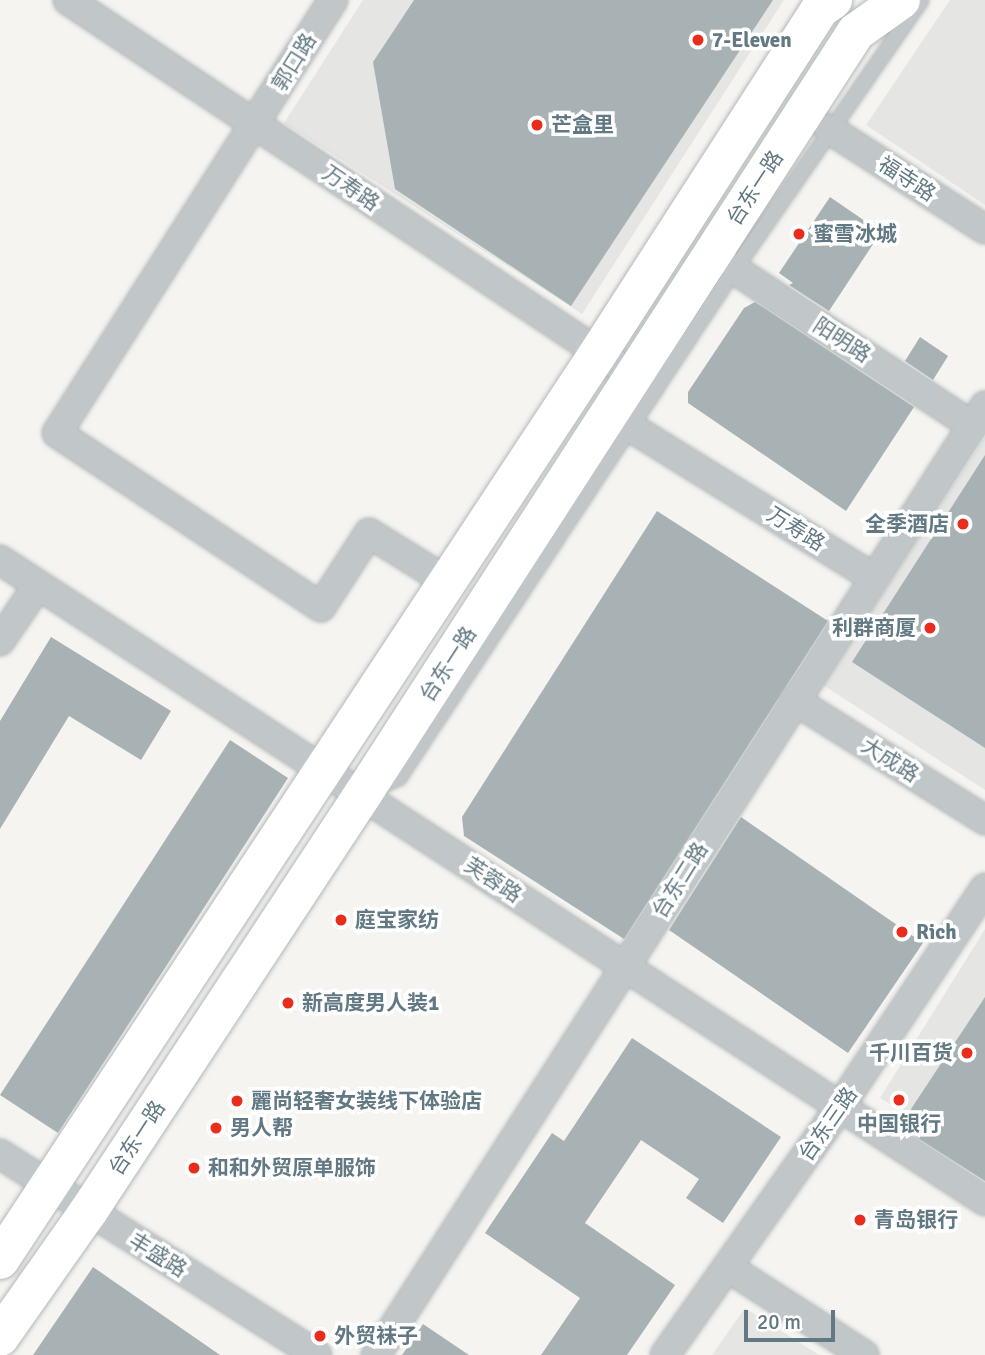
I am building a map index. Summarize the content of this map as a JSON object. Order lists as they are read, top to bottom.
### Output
{
  "streets": {
    "main road": ["台东一路"],
    "street": [
      "郭口路",
      "福寺路",
      "万寿路",
      "阳明路",
      "大成路",
      "芙蓉路",
      "台东二路",
      "台东三路",
      "丰盛路"
    ]
  },
  "crossings": [
    ["郭口路", "万寿路"],
    ["郭口路", "台东一路"],
    ["万寿路", "台东一路"],
    ["万寿路", "台东二路"],
    ["台东一路", "阳明路"],
    ["台东一路", "芙蓉路"],
    ["台东一路", "丰盛路"],
    ["阳明路", "台东二路"],
    ["大成路", "台东二路"],
    ["芙蓉路", "台东二路"],
    ["芙蓉路", "台东三路"]
  ],
  "places": [
    "7-Eleven",
    "芒盒里",
    "蜜雪冰城",
    "全季酒店",
    "利群商厦",
    "庭宝家纺",
    "Rich",
    "新高度男人装1",
    "千川百货",
    "中国银行",
    "麗尚轻奢女装线下体验店",
    "男人帮",
    "和和外贸原单服饰",
    "青岛银行",
    "外贸袜子"
  ],
  "scale_bar": "20 m"
}
